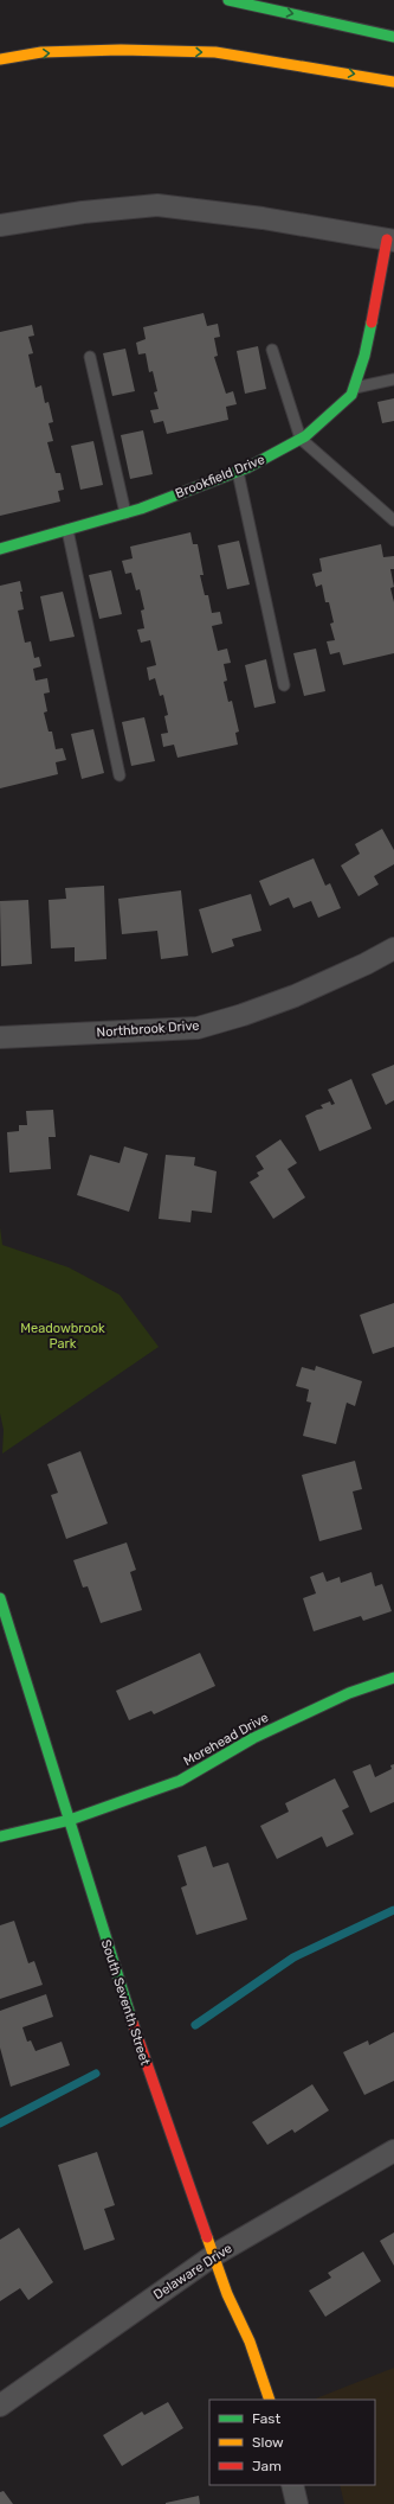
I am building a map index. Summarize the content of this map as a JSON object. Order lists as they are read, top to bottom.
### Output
{
  "streets": {
    "main road": ["Brookfield Drive", "Morehead Drive", "South Seventh Street"],
    "street": ["Northbrook Drive", "Delaware Drive"]
  },
  "crossings": [
    ["Morehead Drive", "South Seventh Street"],
    ["South Seventh Street", "Delaware Drive"]
  ],
  "parks": ["Meadowbrook Park"],
  "legend": ["Fast", "Slow", "Jam"]
}
